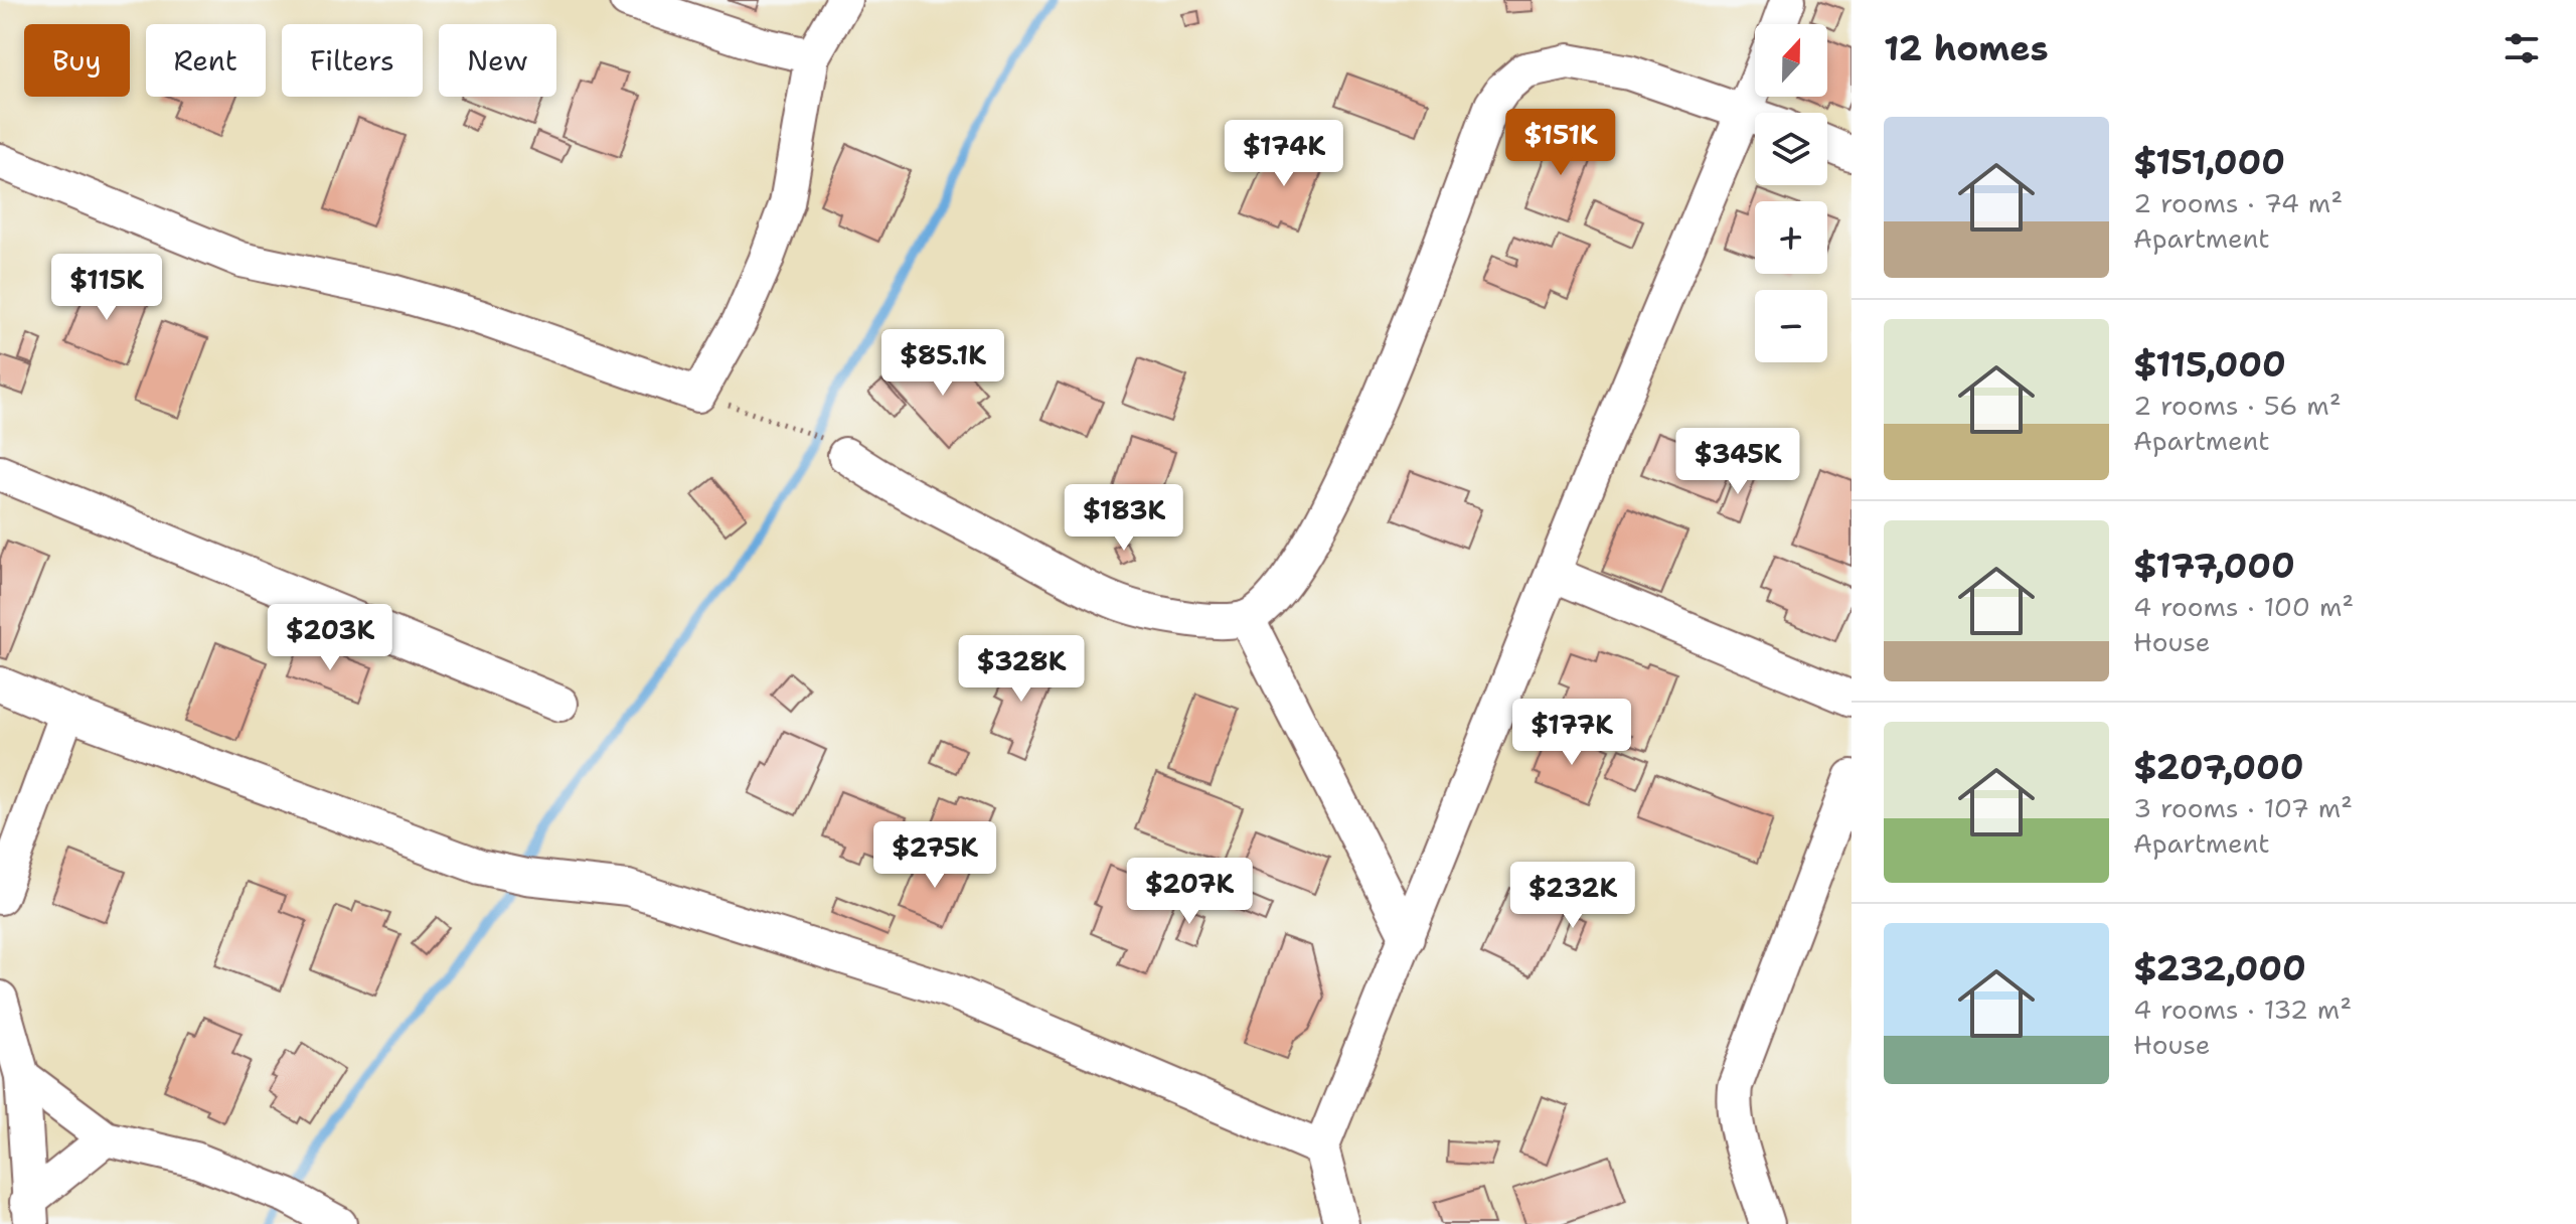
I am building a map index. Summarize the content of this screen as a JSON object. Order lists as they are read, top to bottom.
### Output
{
  "north": "top",
  "page": {
    "heading": "12 homes",
    "map_buttons": ["+", "−"],
    "chip": [
      "Buy",
      "Rent",
      "Filters",
      "New"
    ],
    "list": [
      {
        "name": "$151,000",
        "note": "2 rooms · 74 m² · Apartment"
      },
      {
        "name": "$115,000",
        "note": "2 rooms · 56 m² · Apartment"
      },
      {
        "name": "$177,000",
        "note": "4 rooms · 100 m² · House"
      },
      {
        "name": "$207,000",
        "note": "3 rooms · 107 m² · Apartment"
      },
      {
        "name": "$232,000",
        "note": "4 rooms · 132 m² · House"
      }
    ],
    "price": [
      "$151K",
      "$174K",
      "$115K",
      "$85.1K",
      "$345K",
      "$183K",
      "$203K",
      "$328K",
      "$177K",
      "$275K",
      "$207K",
      "$232K"
    ]
  }
}
